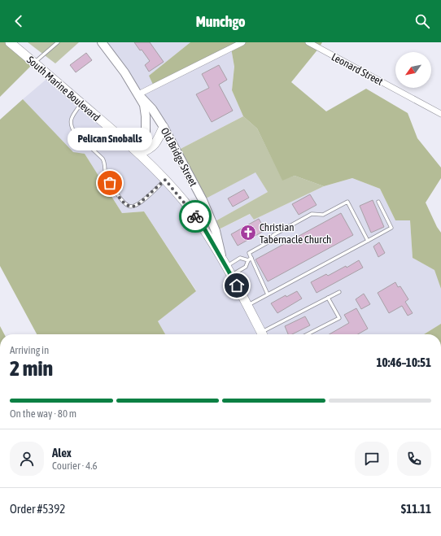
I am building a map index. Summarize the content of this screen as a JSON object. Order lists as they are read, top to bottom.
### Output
{
  "streets": {
    "main road": ["South Marine Boulevard", "Old Bridge Street"],
    "street": ["Leonard Street"]
  },
  "crossings": [
    ["South Marine Boulevard", "Old Bridge Street"]
  ],
  "places": {
    "other": ["Pelican Snoballs"],
    "church": ["Christian Tabernacle Church"]
  },
  "north": "bottom left",
  "page": {
    "header": "Munchgo",
    "bubble": "Pelican Snoballs",
    "heading": ["2 min", "Arriving in", "10:46–10:51"],
    "panel": [
      "Alex",
      "Courier · 4.6",
      "Order #5392",
      "$11.11"
    ],
    "bar": "On the way · 80 m"
  }
}
